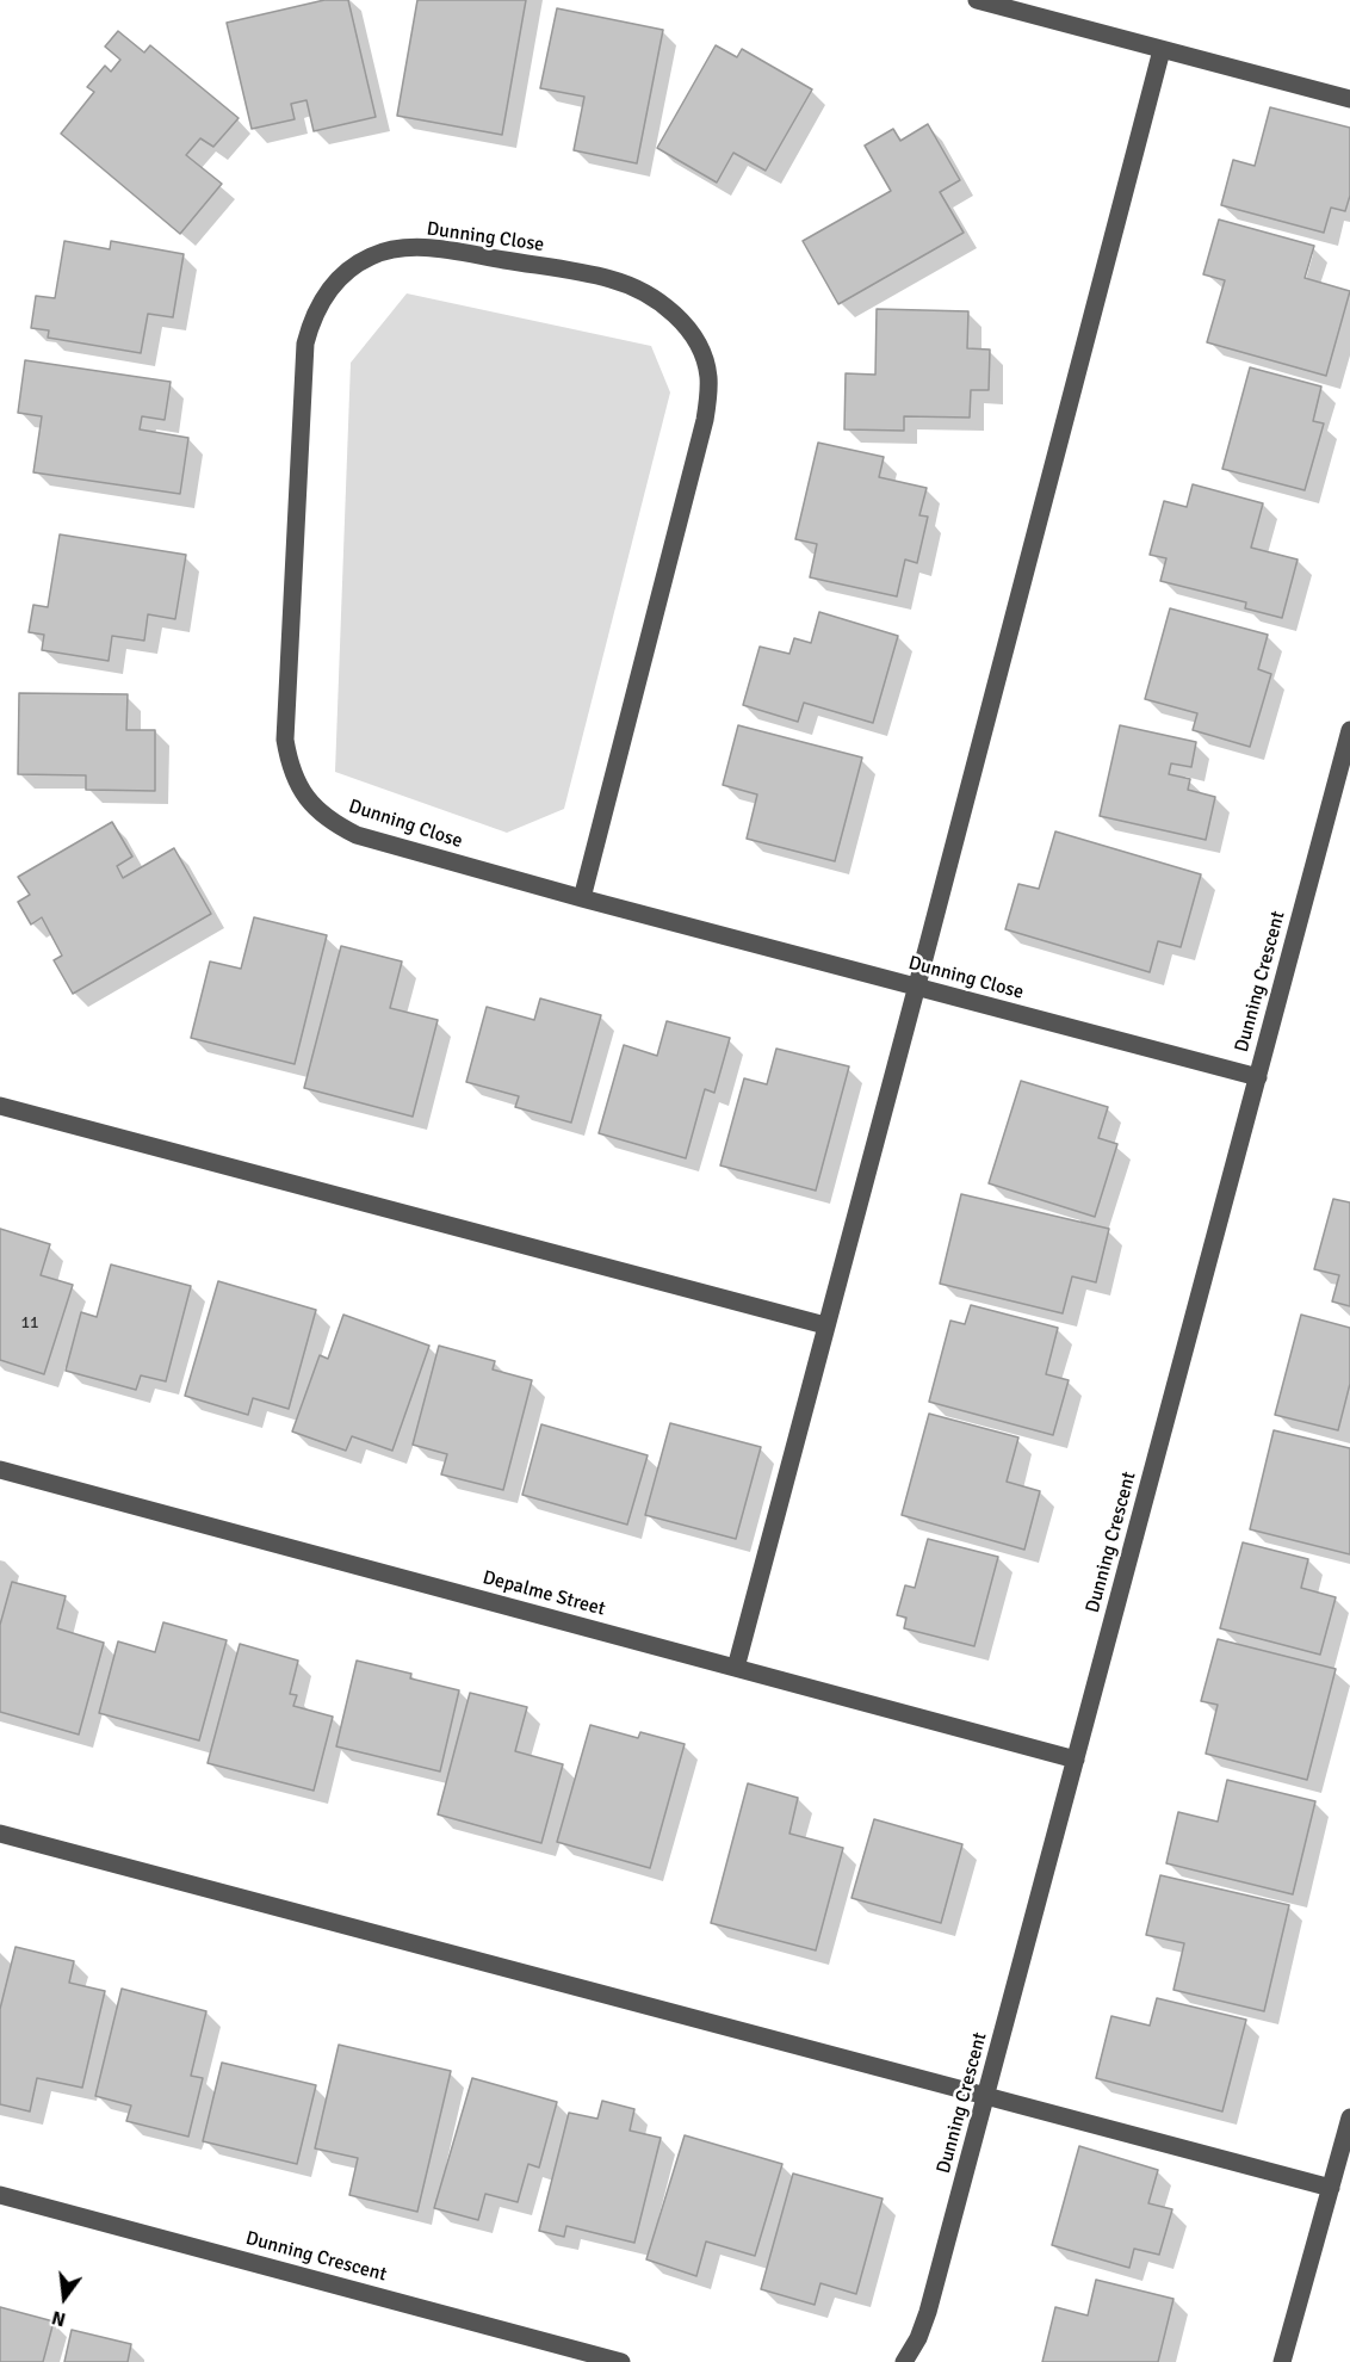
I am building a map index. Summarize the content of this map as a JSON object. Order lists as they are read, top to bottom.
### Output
{
  "streets": {
    "street": ["Dunning Close", "Dunning Crescent", "Depalme Street"]
  },
  "crossings": [
    ["Dunning Close", "Dunning Crescent"],
    ["Dunning Crescent", "Depalme Street"]
  ],
  "house_numbers": ["11"],
  "north": "bottom"
}
